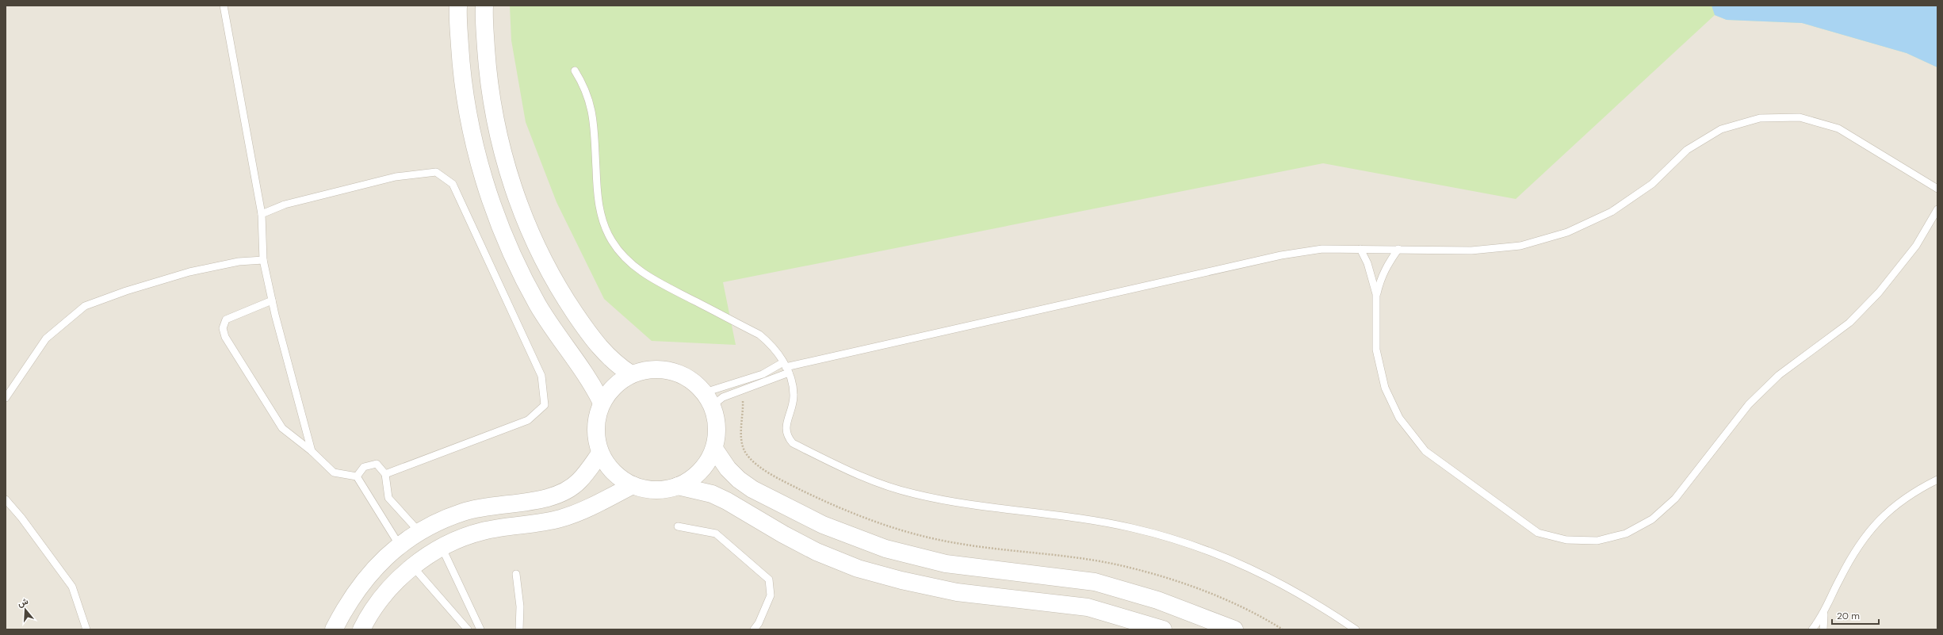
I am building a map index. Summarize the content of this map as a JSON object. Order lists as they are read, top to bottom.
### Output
{
  "scale_bar": "20 m",
  "north": "top"
}
